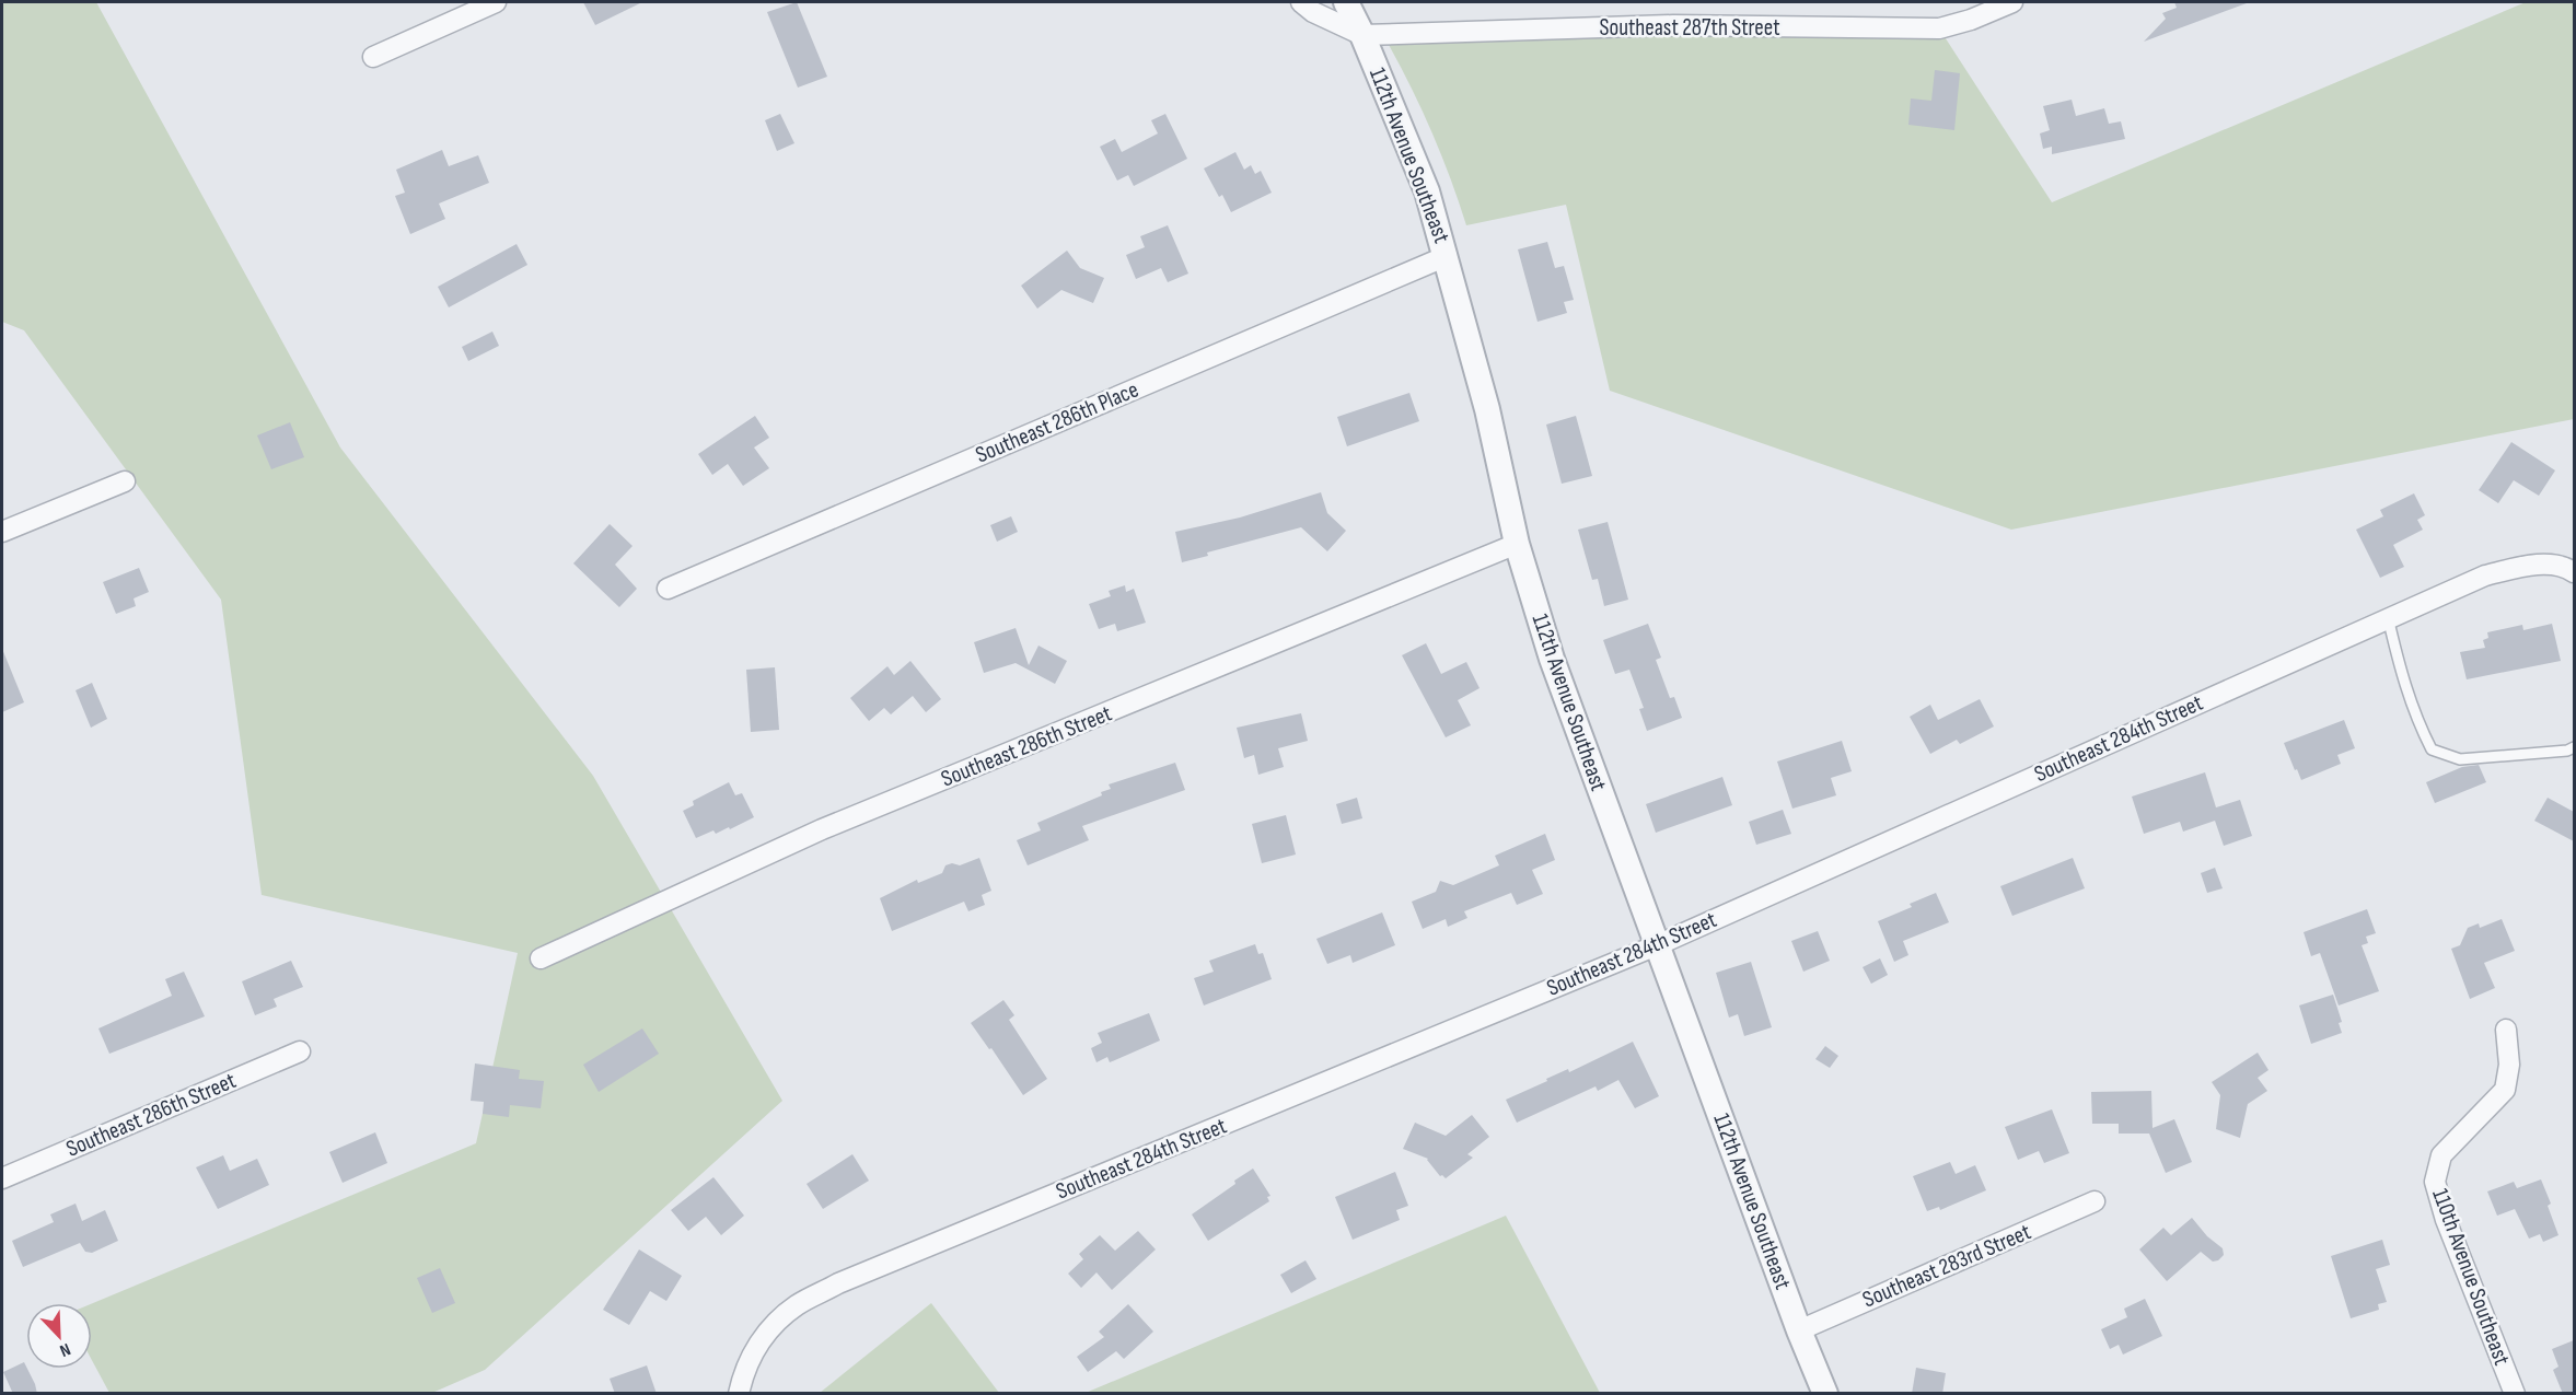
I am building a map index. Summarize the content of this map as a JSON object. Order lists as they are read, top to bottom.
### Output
{
  "streets": {
    "street": [
      "Southeast 287th Street",
      "112th Avenue Southeast",
      "Southeast 286th Place",
      "Southeast 284th Street",
      "Southeast 286th Street",
      "Southeast 283rd Street",
      "110th Avenue Southeast"
    ]
  },
  "crossings": [
    ["Southeast 287th Street", "112th Avenue Southeast"],
    ["112th Avenue Southeast", "Southeast 286th Place"],
    ["112th Avenue Southeast", "Southeast 284th Street"],
    ["112th Avenue Southeast", "Southeast 286th Street"],
    ["112th Avenue Southeast", "Southeast 283rd Street"]
  ],
  "north": "bottom right"
}
